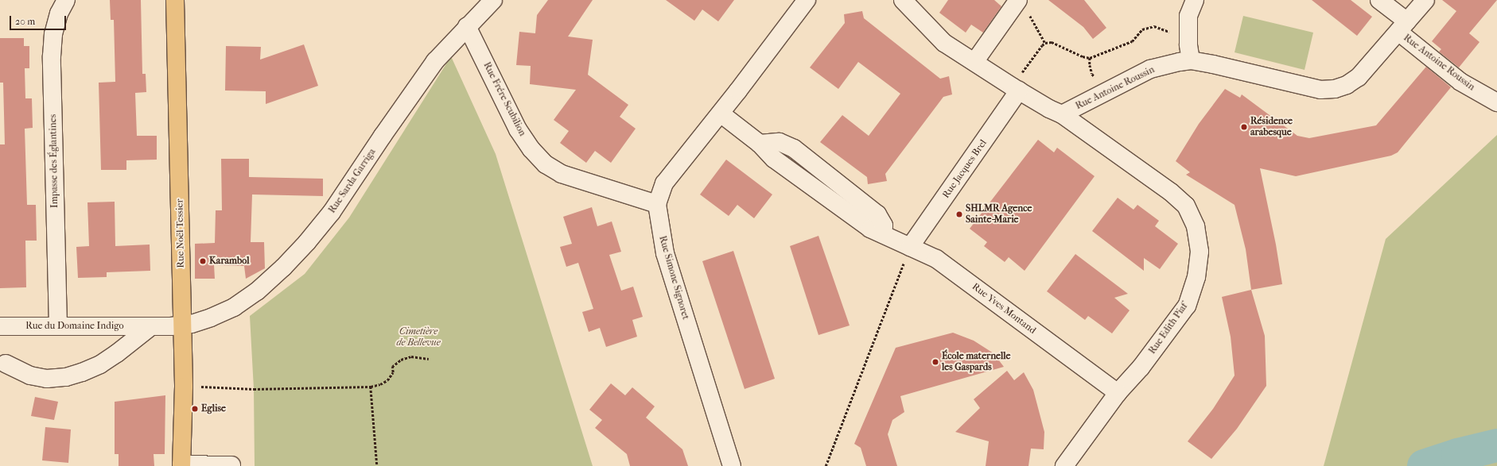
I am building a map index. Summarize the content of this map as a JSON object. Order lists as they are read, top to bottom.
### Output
{
  "streets": {
    "main road": ["Rue Noël Tessier"],
    "street": [
      "Rue Antoine Roussin",
      "Rue Frére Scubilion",
      "Impasse des Églantines",
      "Rue Jacques Brel",
      "Rue Sarda Garriga",
      "Rue Simone Signoret",
      "Rue Yves Montand",
      "Rue du Domaine Indigo",
      "Rue Edith Piaf"
    ]
  },
  "crossings": [
    ["Rue Antoine Roussin", "Rue Edith Piaf"],
    ["Rue Frére Scubilion", "Rue Sarda Garriga"],
    ["Rue Frére Scubilion", "Rue Simone Signoret"],
    ["Impasse des Églantines", "Rue du Domaine Indigo"],
    ["Rue Jacques Brel", "Rue Yves Montand"],
    ["Rue Sarda Garriga", "Rue Noël Tessier"],
    ["Rue Sarda Garriga", "Rue du Domaine Indigo"],
    ["Rue Noël Tessier", "Rue du Domaine Indigo"],
    ["Rue Simone Signoret", "Rue Yves Montand"],
    ["Rue Yves Montand", "Rue Edith Piaf"]
  ],
  "parks": ["Cimetière de Bellevue"],
  "places": [
    "Résidence arabesque",
    "SHLMR Agence Sainte-Marie",
    "Karambol",
    "École maternelle les Gaspards",
    "Eglise"
  ],
  "scale_bar": "20 m"
}
